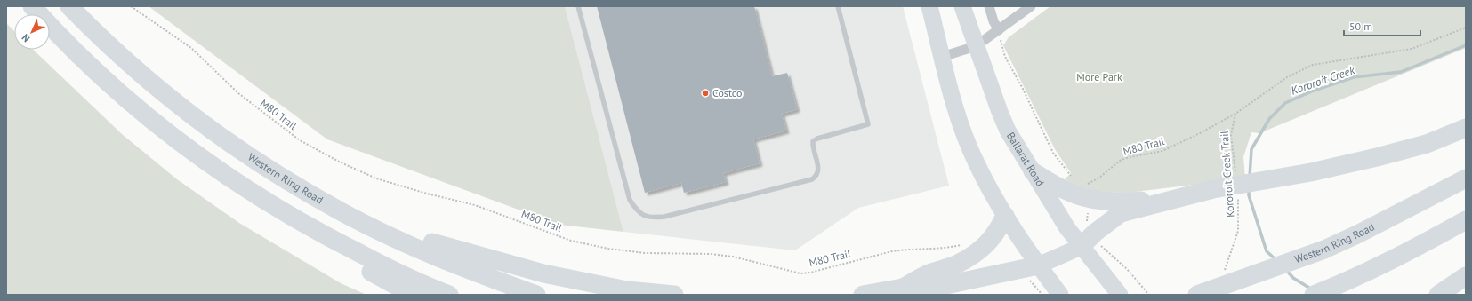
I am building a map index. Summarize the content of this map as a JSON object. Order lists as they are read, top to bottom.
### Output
{
  "streets": {
    "highway": ["Ballarat Road", "Western Ring Road"],
    "path": ["M80 Trail", "Kororoit Creek Trail"]
  },
  "crossings": [
    ["M80 Trail", "Kororoit Creek Trail"]
  ],
  "water": ["Kororoit Creek"],
  "parks": ["More Park"],
  "places": ["Costco"],
  "scale_bar": "50 m",
  "north": "bottom left"
}
